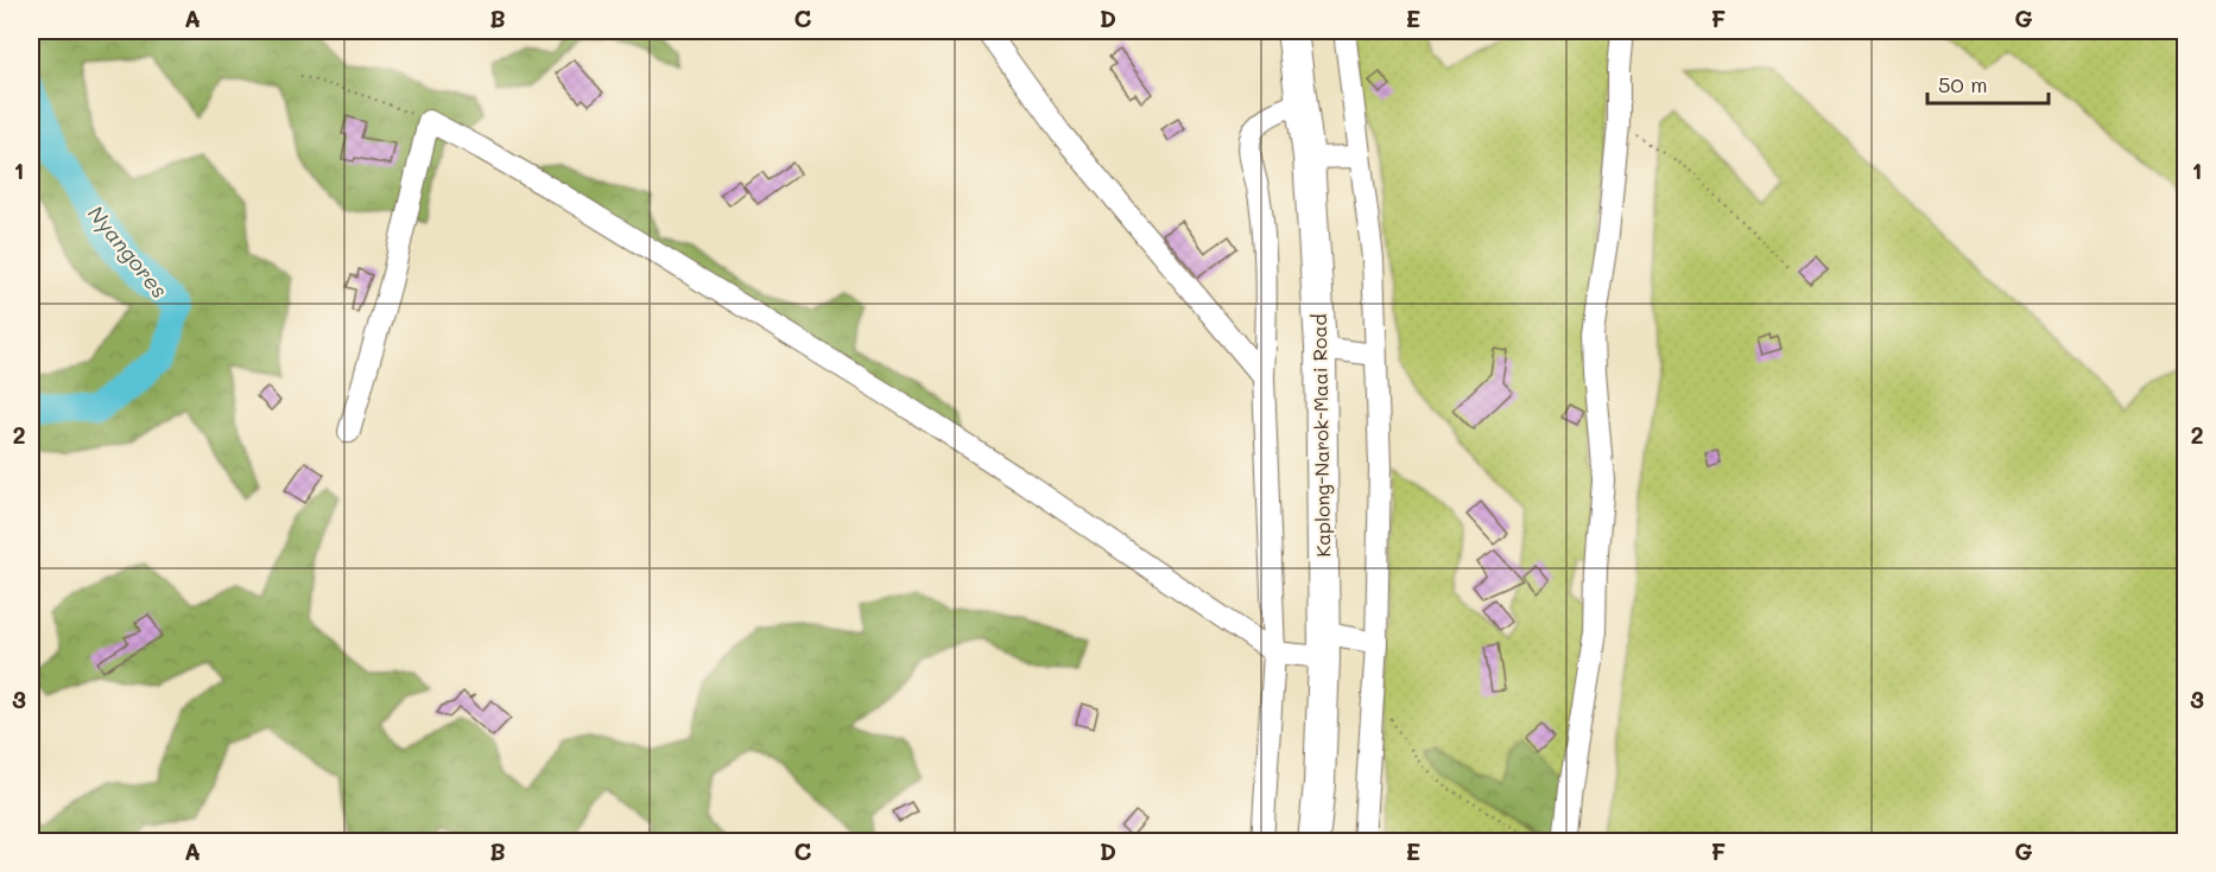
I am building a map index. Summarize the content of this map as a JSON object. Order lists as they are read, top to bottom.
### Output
{
  "streets": {
    "highway": ["Kaplong-Narok-Maai Road"]
  },
  "water": ["Nyangores"],
  "scale_bar": "50 m",
  "grid": {
    "columns": [
      "A",
      "B",
      "C",
      "D",
      "E",
      "F",
      "G"
    ],
    "rows": ["1", "2", "3"]
  }
}
